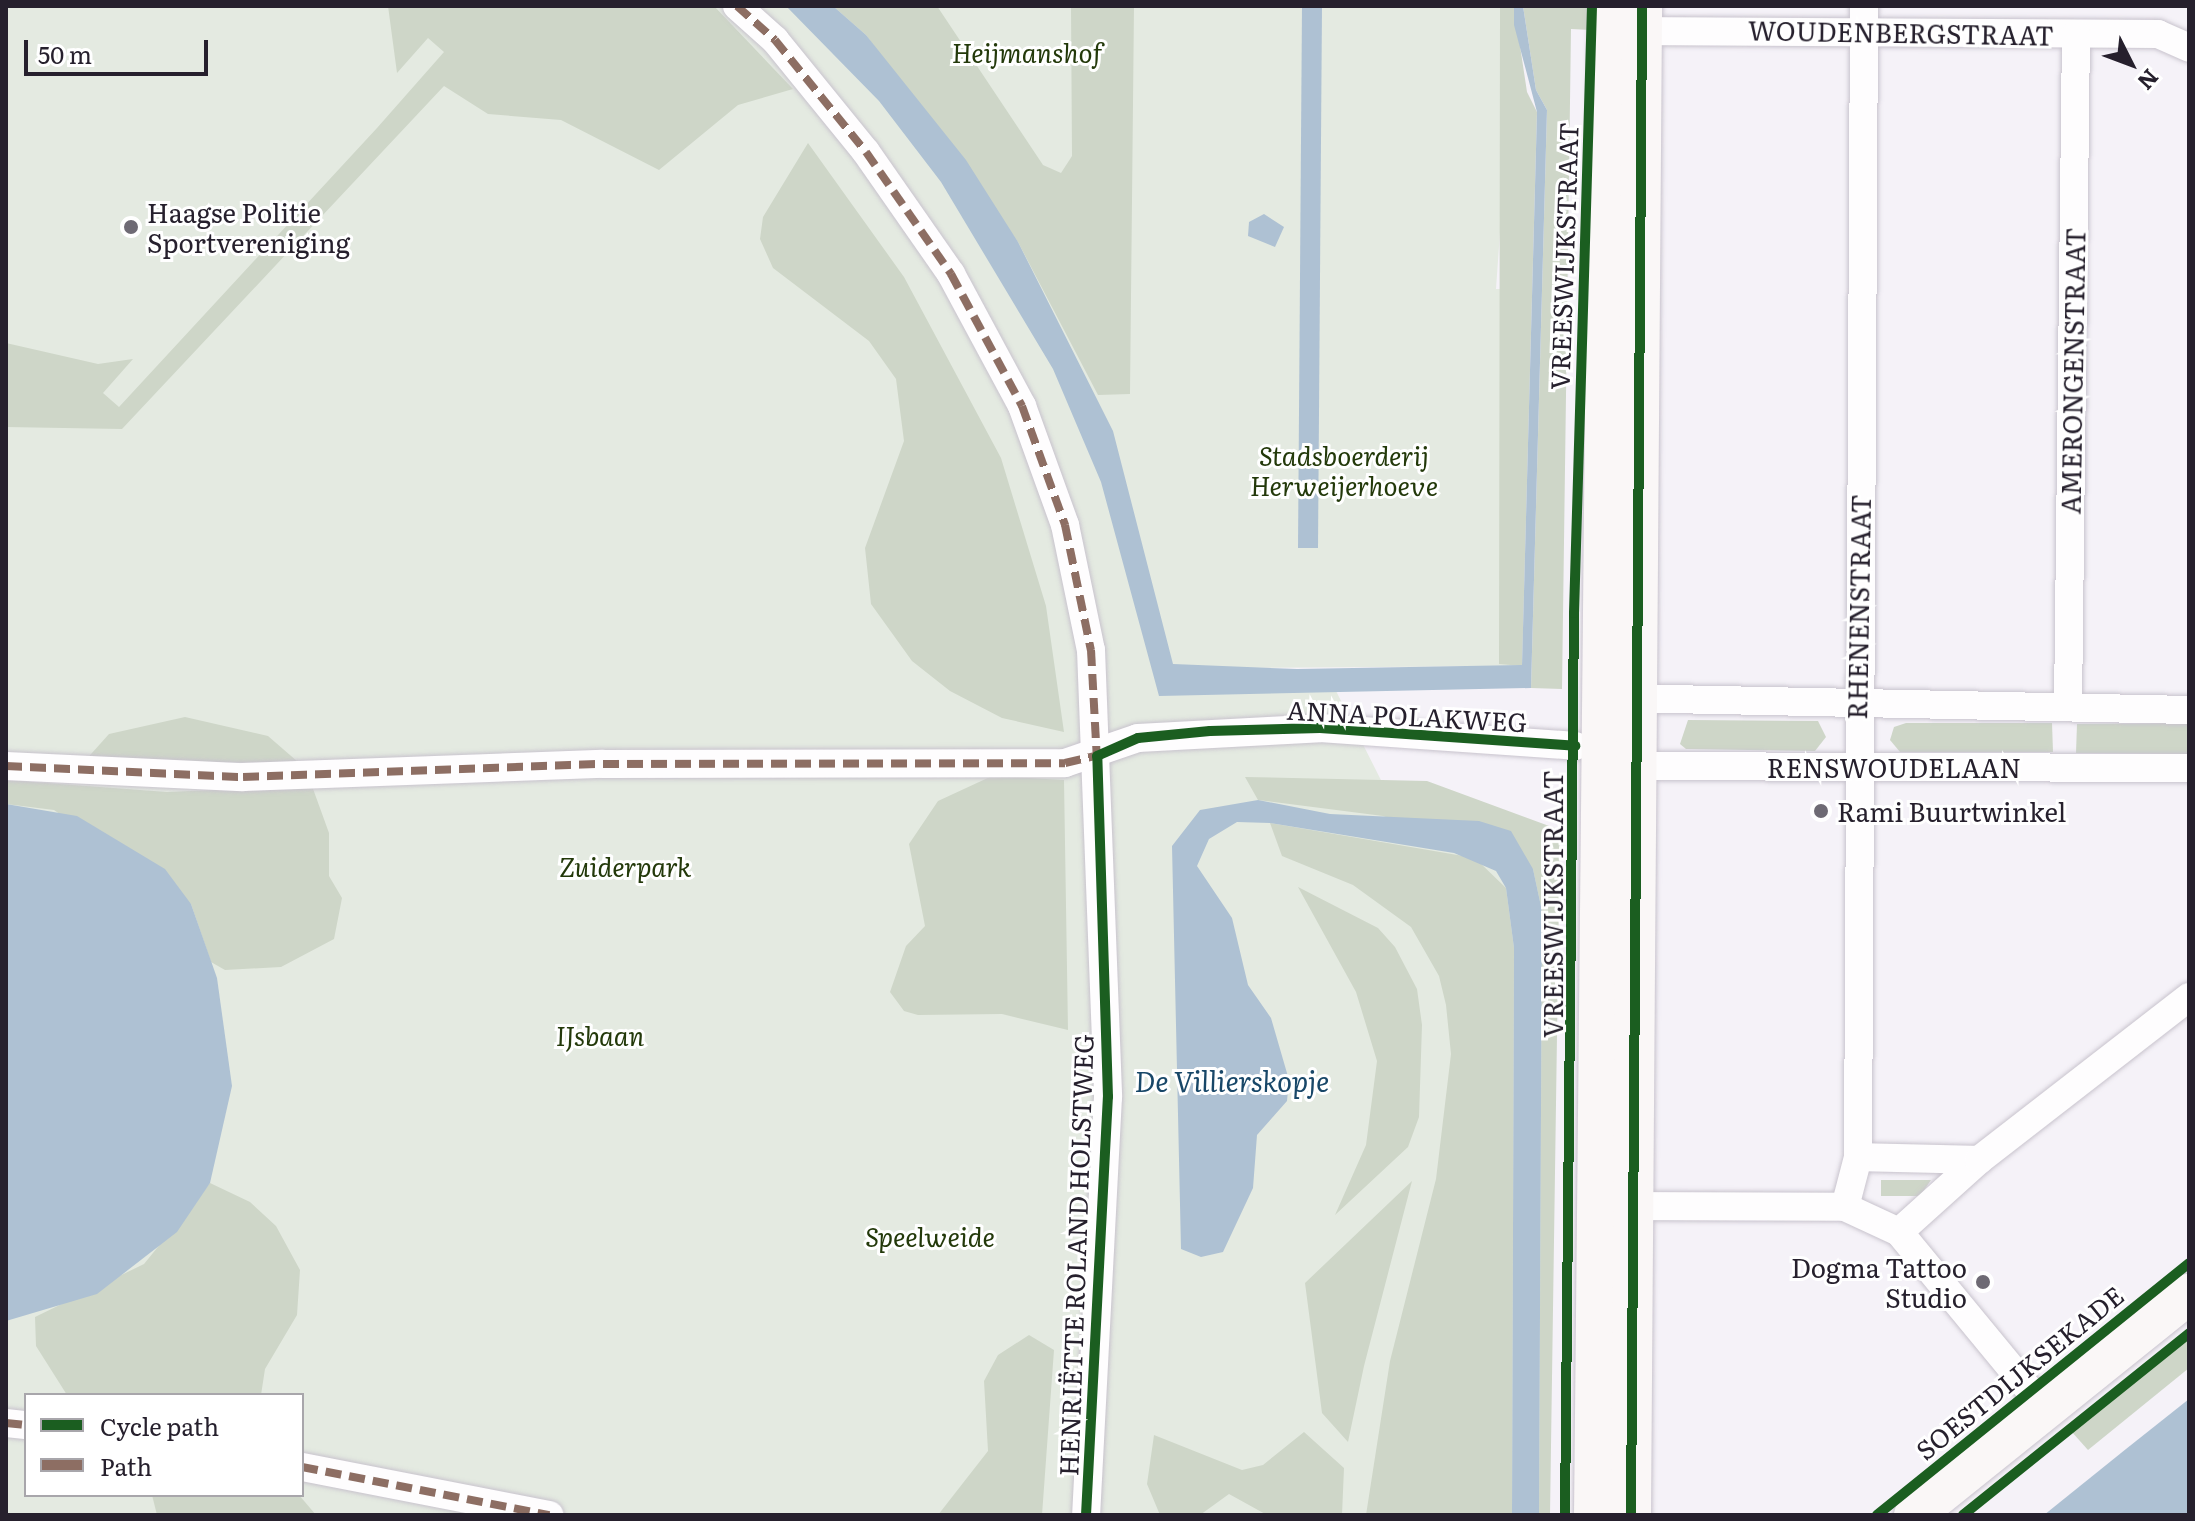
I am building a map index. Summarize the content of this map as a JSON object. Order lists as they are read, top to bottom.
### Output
{
  "streets": {
    "main road": ["VREESWIJKSTRAAT", "SOESTDIJKSEKADE"],
    "street": [
      "WOUDENBERGSTRAAT",
      "AMERONGENSTRAAT",
      "RHENENSTRAAT",
      "ANNA POLAKWEG",
      "RENSWOUDELAAN",
      "HENRIËTTE ROLAND HOLSTWEG"
    ]
  },
  "crossings": [
    ["WOUDENBERGSTRAAT", "VREESWIJKSTRAAT"],
    ["WOUDENBERGSTRAAT", "AMERONGENSTRAAT"],
    ["WOUDENBERGSTRAAT", "RHENENSTRAAT"],
    ["VREESWIJKSTRAAT", "ANNA POLAKWEG"],
    ["VREESWIJKSTRAAT", "RENSWOUDELAAN"],
    ["RHENENSTRAAT", "RENSWOUDELAAN"],
    ["ANNA POLAKWEG", "RENSWOUDELAAN"],
    ["ANNA POLAKWEG", "HENRIËTTE ROLAND HOLSTWEG"]
  ],
  "water": ["De Villierskopje"],
  "parks": [
    "Heijmanshof",
    "Stadsboerderij Herweijerhoeve",
    "Zuiderpark",
    "IJsbaan",
    "Speelweide"
  ],
  "places": ["Haagse Politie Sportvereniging", "Rami Buurtwinkel", "Dogma Tattoo Studio"],
  "legend": ["Cycle path", "Path"],
  "scale_bar": "50 m",
  "north": "bottom right"
}
